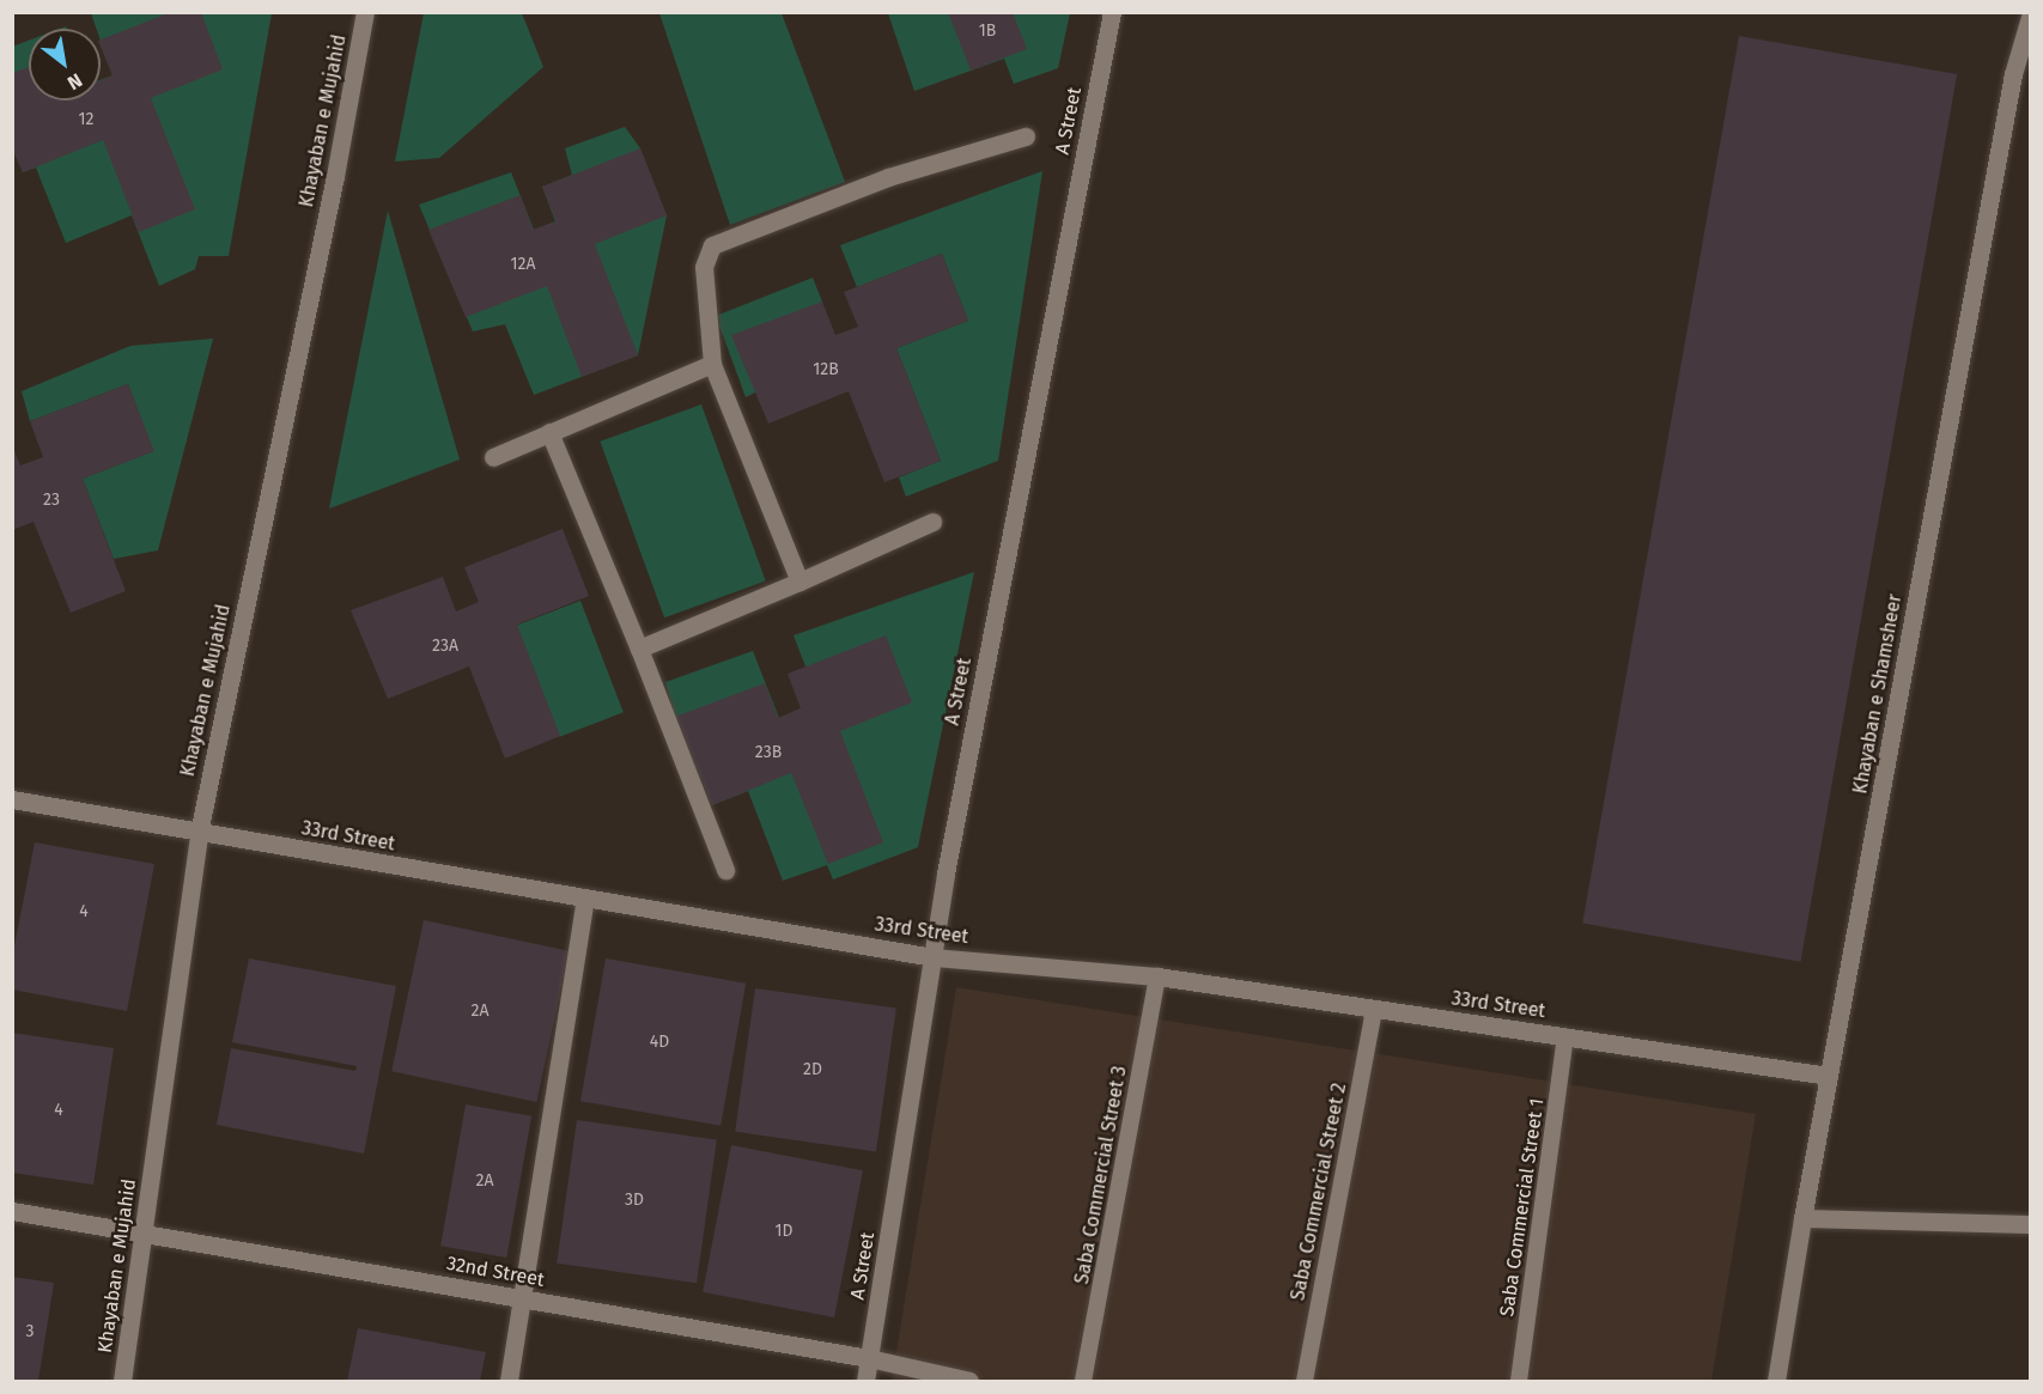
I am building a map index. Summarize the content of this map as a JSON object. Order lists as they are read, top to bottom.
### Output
{
  "streets": {
    "street": [
      "Khayaban e Mujahid",
      "A Street",
      "Khayaban e Shamsheer",
      "33rd Street",
      "32nd Street"
    ],
    "lane": ["Saba Commercial Street 3", "Saba Commercial Street 2", "Saba Commercial Street 1"]
  },
  "crossings": [
    ["Khayaban e Mujahid", "33rd Street"],
    ["Khayaban e Mujahid", "32nd Street"],
    ["A Street", "33rd Street"],
    ["A Street", "32nd Street"],
    ["Khayaban e Shamsheer", "33rd Street"],
    ["33rd Street", "Saba Commercial Street 3"],
    ["33rd Street", "Saba Commercial Street 2"],
    ["33rd Street", "Saba Commercial Street 1"]
  ],
  "house_numbers": [
    "1B",
    "12",
    "12A",
    "12B",
    "23",
    "23A",
    "23B",
    "4",
    "2A",
    "4D",
    "2D",
    "4",
    "2A",
    "3D",
    "1D",
    "3"
  ],
  "north": "bottom right"
}
